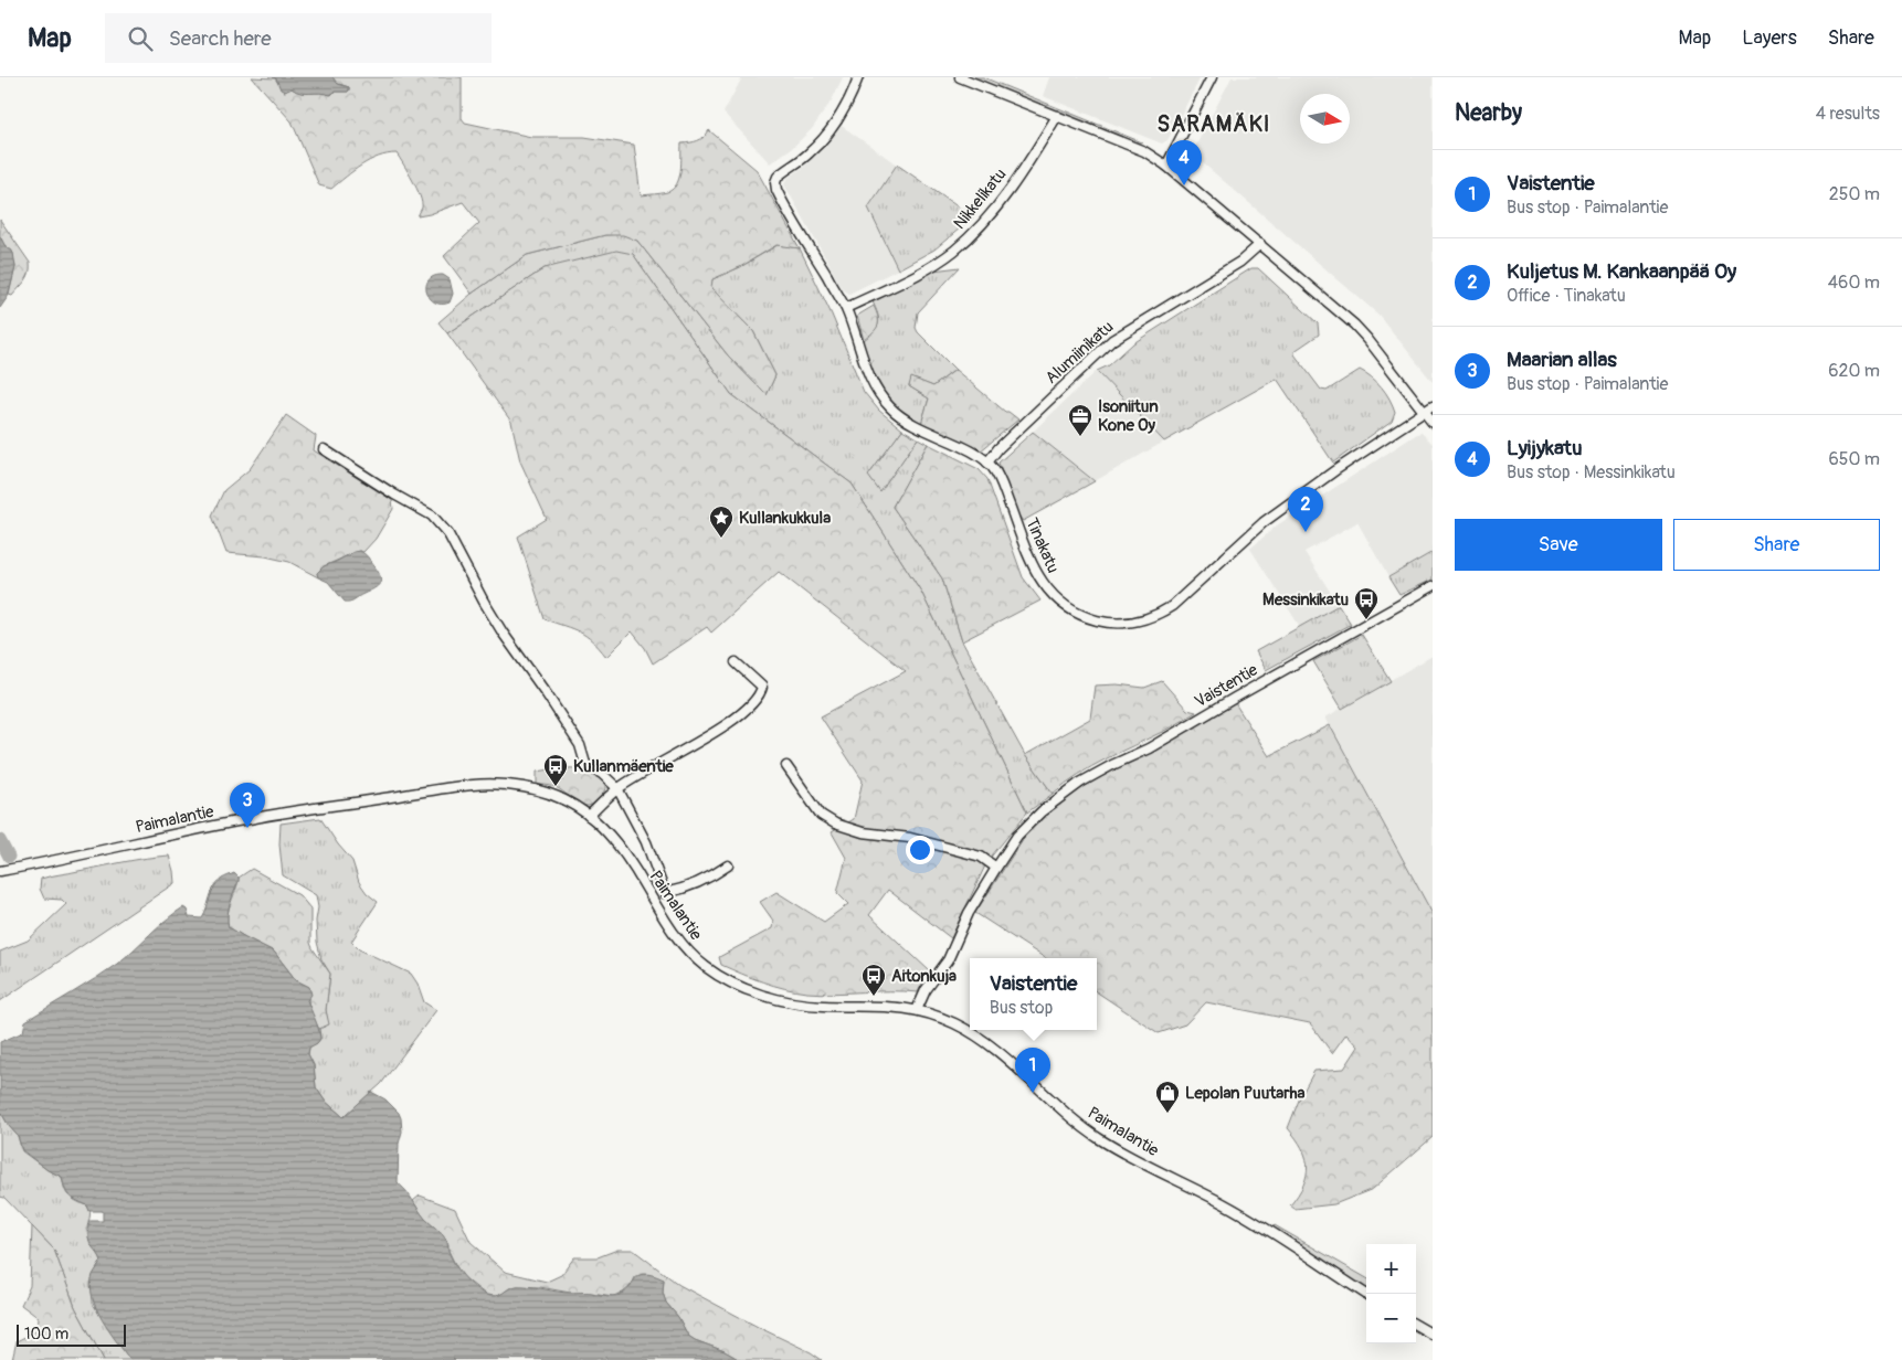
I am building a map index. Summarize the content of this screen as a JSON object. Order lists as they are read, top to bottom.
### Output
{
  "streets": {
    "street": [
      "Nikkelikatu",
      "Alumiinikatu",
      "Tinakatu",
      "Vaistentie",
      "Paimalantie"
    ]
  },
  "crossings": [
    ["Nikkelikatu", "Tinakatu"],
    ["Alumiinikatu", "Tinakatu"],
    ["Vaistentie", "Paimalantie"]
  ],
  "districts": ["SARAMÄKI"],
  "places": {
    "office": ["Isoniitun Kone Oy"],
    "place": ["Kullankukkula"],
    "bus stop": ["Messinkikatu", "Kullanmäentie", "Aitonkuja"],
    "shop": ["Lepolan Puutarha"]
  },
  "scale_bar": "100 m",
  "north": "right",
  "page": {
    "header": "Map",
    "search": "Search here",
    "nav": ["Map", "Layers", "Share"],
    "heading": ["Nearby", "4 results"],
    "pins": [
      "4",
      "2",
      "3",
      "1"
    ],
    "list": [
      {
        "mark": "1",
        "name": "Vaistentie",
        "note": "Bus stop · Paimalantie",
        "value": "250 m"
      },
      {
        "mark": "2",
        "name": "Kuljetus M. Kankaanpää Oy",
        "note": "Office · Tinakatu",
        "value": "460 m"
      },
      {
        "mark": "3",
        "name": "Maarian allas",
        "note": "Bus stop · Paimalantie",
        "value": "620 m"
      },
      {
        "mark": "4",
        "name": "Lyijykatu",
        "note": "Bus stop · Messinkikatu",
        "value": "650 m"
      }
    ],
    "buttons": ["Save", "Share"],
    "popup": ["Vaistentie", "Bus stop"],
    "map_buttons": ["+", "−"],
    "scale": "100 m"
  }
}
